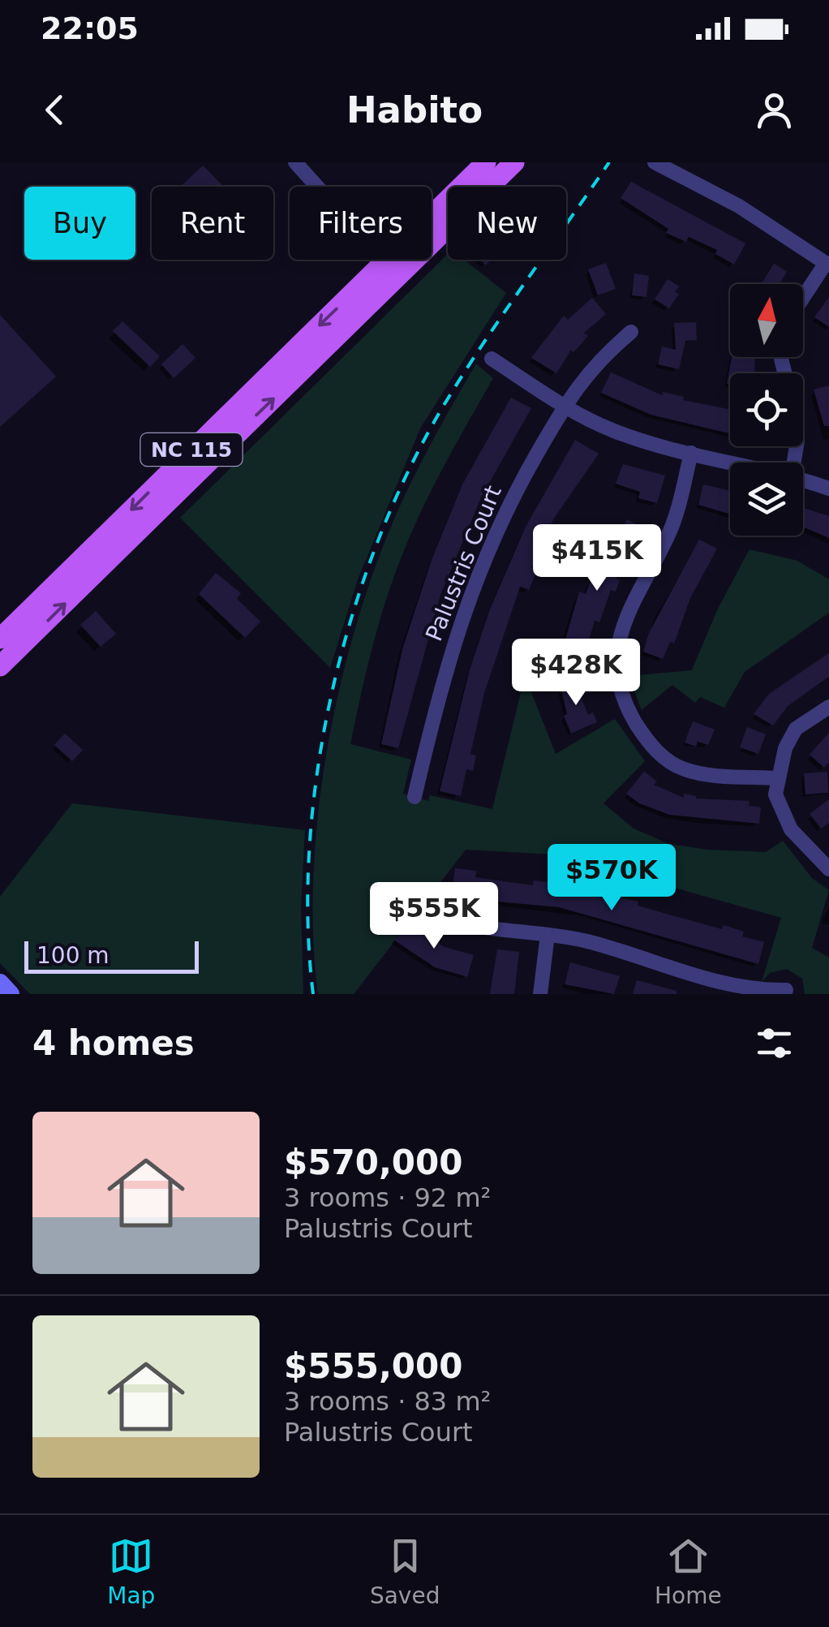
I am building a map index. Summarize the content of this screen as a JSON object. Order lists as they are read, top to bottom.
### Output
{
  "streets": {
    "main road": ["NC 115"],
    "street": ["Palustris Court"]
  },
  "scale_bar": "100 m",
  "north": "top",
  "page": {
    "status": "22:05",
    "header": "Habito",
    "chip": [
      "Buy",
      "Rent",
      "Filters",
      "New"
    ],
    "price": [
      "$415K",
      "$428K",
      "$570K",
      "$555K"
    ],
    "scale": "100 m",
    "heading": "4 homes",
    "list": [
      {
        "name": "$570,000",
        "note": "3 rooms · 92 m² · Palustris Court"
      },
      {
        "name": "$555,000",
        "note": "3 rooms · 83 m² · Palustris Court"
      }
    ],
    "tabs": ["Map", "Saved", "Home"]
  }
}
